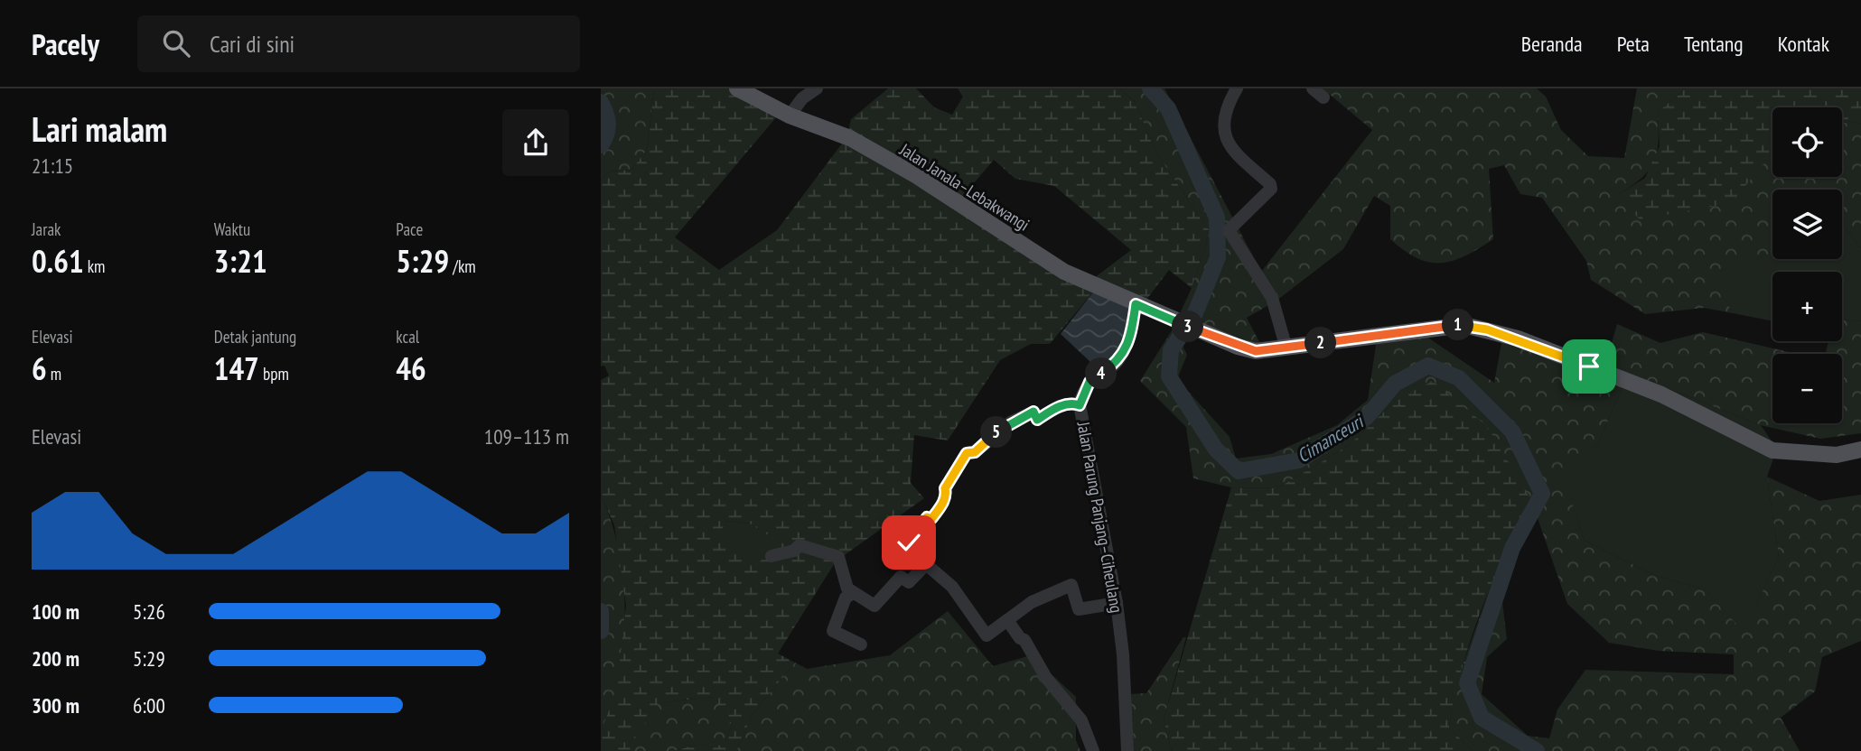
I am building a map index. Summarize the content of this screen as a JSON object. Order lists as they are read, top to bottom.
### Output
{
  "streets": {
    "main road": ["Jalan Janala–Lebakwangi"],
    "street": ["Jalan Parung Panjang–Ciheulang"]
  },
  "crossings": [
    ["Jalan Janala–Lebakwangi", "Jalan Parung Panjang–Ciheulang"]
  ],
  "water": ["Cimanceuri"],
  "page": {
    "header": "Pacely",
    "search": "Cari di sini",
    "nav": [
      "Beranda",
      "Peta",
      "Tentang",
      "Kontak"
    ],
    "heading": ["Lari malam", "21:15"],
    "map_buttons": ["+", "−"],
    "stats": [
      ["Jarak", "0.61 km"],
      ["Waktu", "3:21"],
      ["Pace", "5:29 /km"],
      ["Elevasi", "6 m"],
      ["Detak jantung", "147 bpm"],
      ["kcal", "46"]
    ],
    "pins": [
      "1",
      "3",
      "2",
      "4",
      "5"
    ],
    "chart": ["Elevasi", "109–113 m"],
    "list": [
      {
        "name": "100 m",
        "note": "5:26"
      },
      {
        "name": "200 m",
        "note": "5:29"
      },
      {
        "name": "300 m",
        "note": "6:00"
      }
    ]
  }
}
